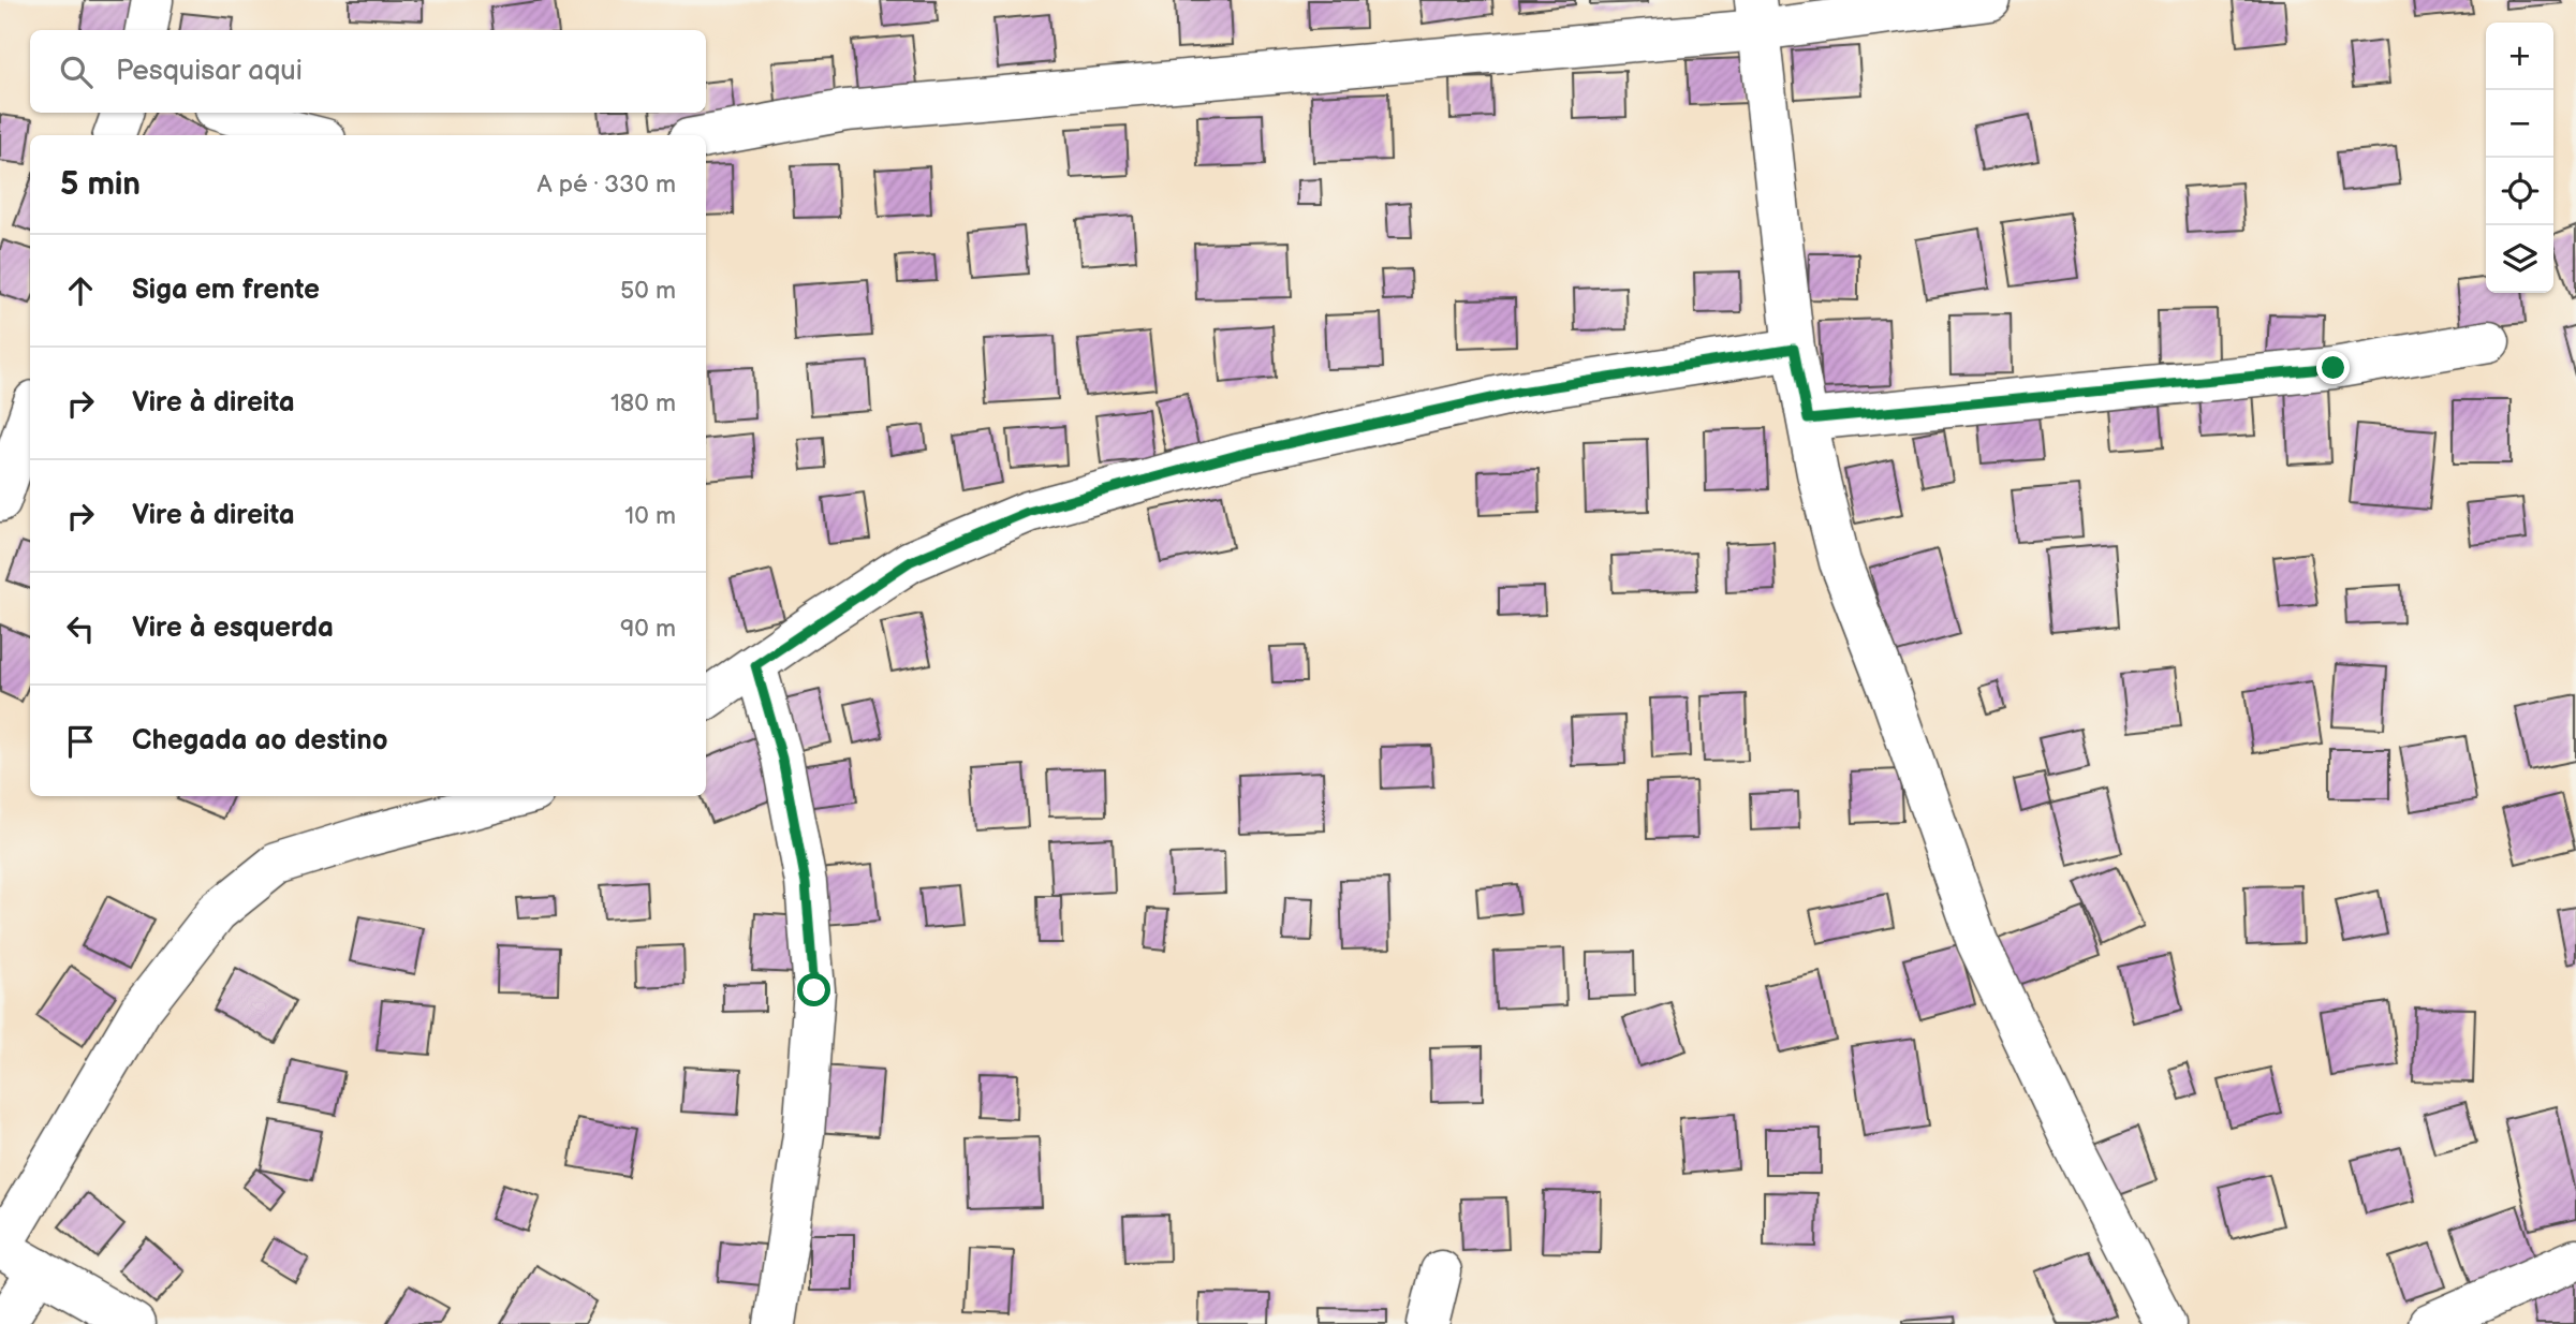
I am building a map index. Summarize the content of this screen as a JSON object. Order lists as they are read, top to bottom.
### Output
{
  "page": {
    "map_buttons": ["+", "−"],
    "search": "Pesquisar aqui",
    "heading": ["5 min", "A pé · 330 m"],
    "list": [
      ["Siga em frente", "50 m"],
      ["Vire à direita", "180 m"],
      ["Vire à direita", "10 m"],
      ["Vire à esquerda", "90 m"],
      "Chegada ao destino"
    ]
  }
}
